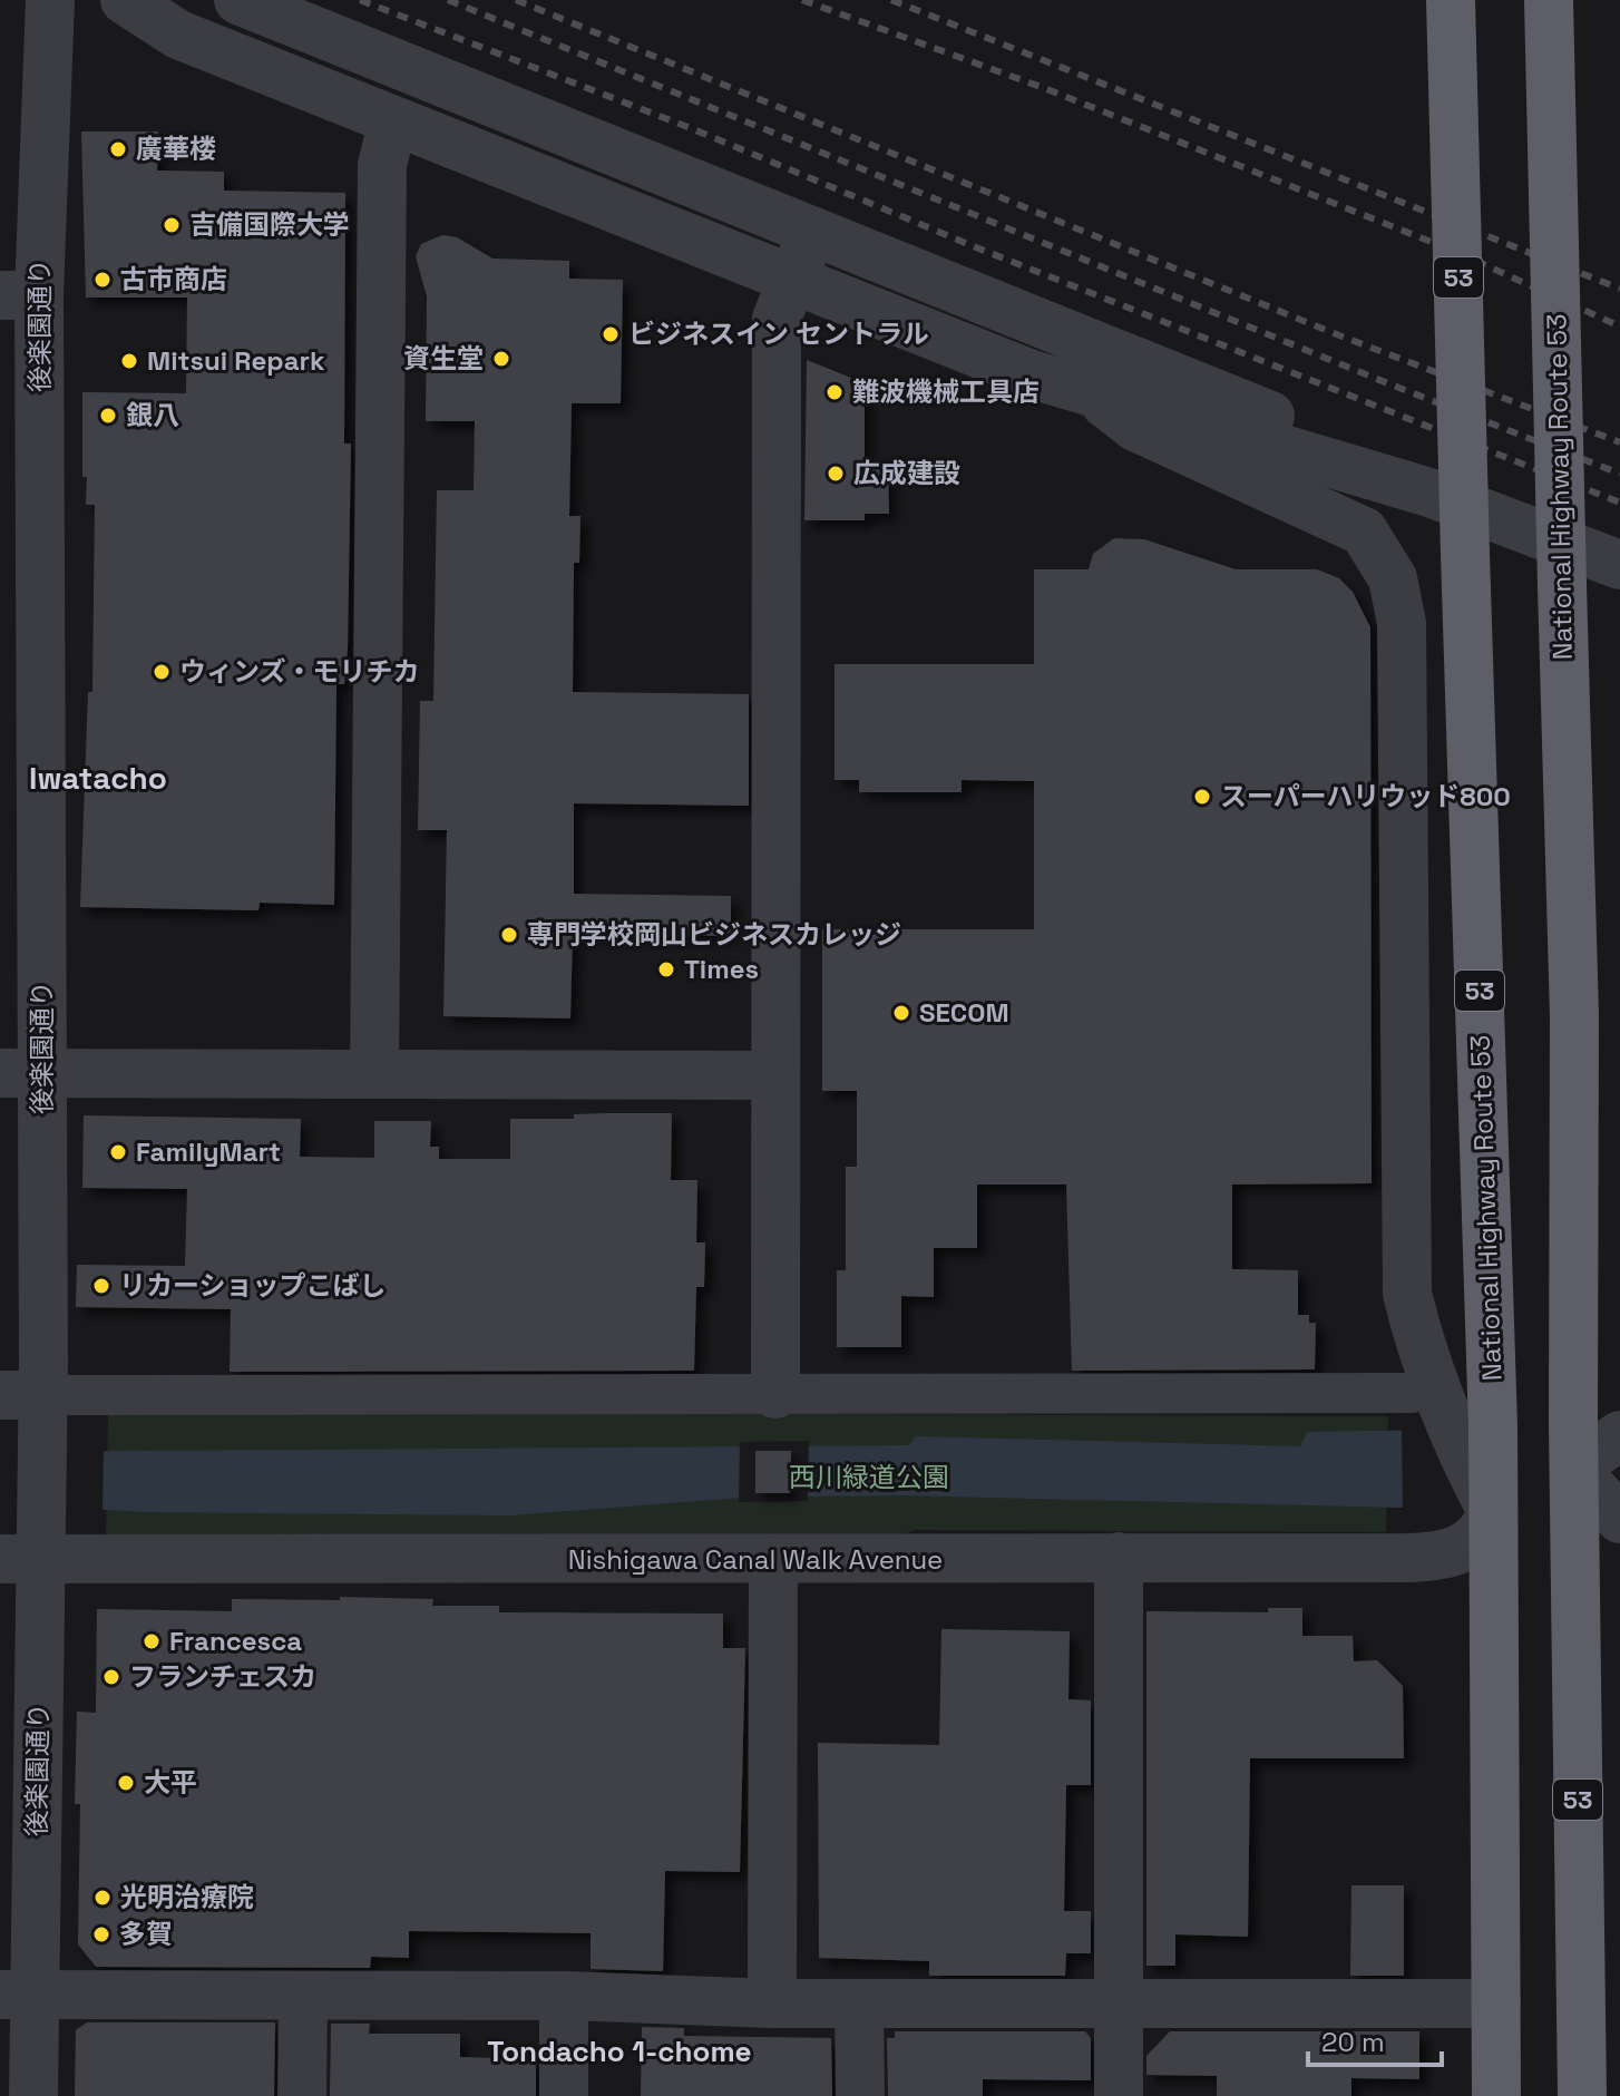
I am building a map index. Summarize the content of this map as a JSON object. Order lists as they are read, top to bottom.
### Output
{
  "streets": {
    "highway": ["53", "National Highway Route 53"],
    "street": ["後楽園通り", "Nishigawa Canal Walk Avenue"]
  },
  "crossings": [
    ["後楽園通り", "Nishigawa Canal Walk Avenue"],
    ["National Highway Route 53", "Nishigawa Canal Walk Avenue"]
  ],
  "districts": ["Iwatacho", "Tondacho 1-chome"],
  "parks": ["西川緑道公園"],
  "places": [
    "廣華楼",
    "吉備国際大学",
    "古市商店",
    "ビジネスイン セントラル",
    "資生堂",
    "Mitsui Repark",
    "難波機械工具店",
    "銀八",
    "広成建設",
    "ウィンズ・モリチカ",
    "スーパーハリウッド800",
    "専門学校岡山ビジネスカレッジ",
    "Times",
    "SECOM",
    "FamilyMart",
    "リカーショップこばし",
    "Francesca",
    "フランチェスカ",
    "大平",
    "光明治療院",
    "多賀"
  ],
  "scale_bar": "20 m"
}
